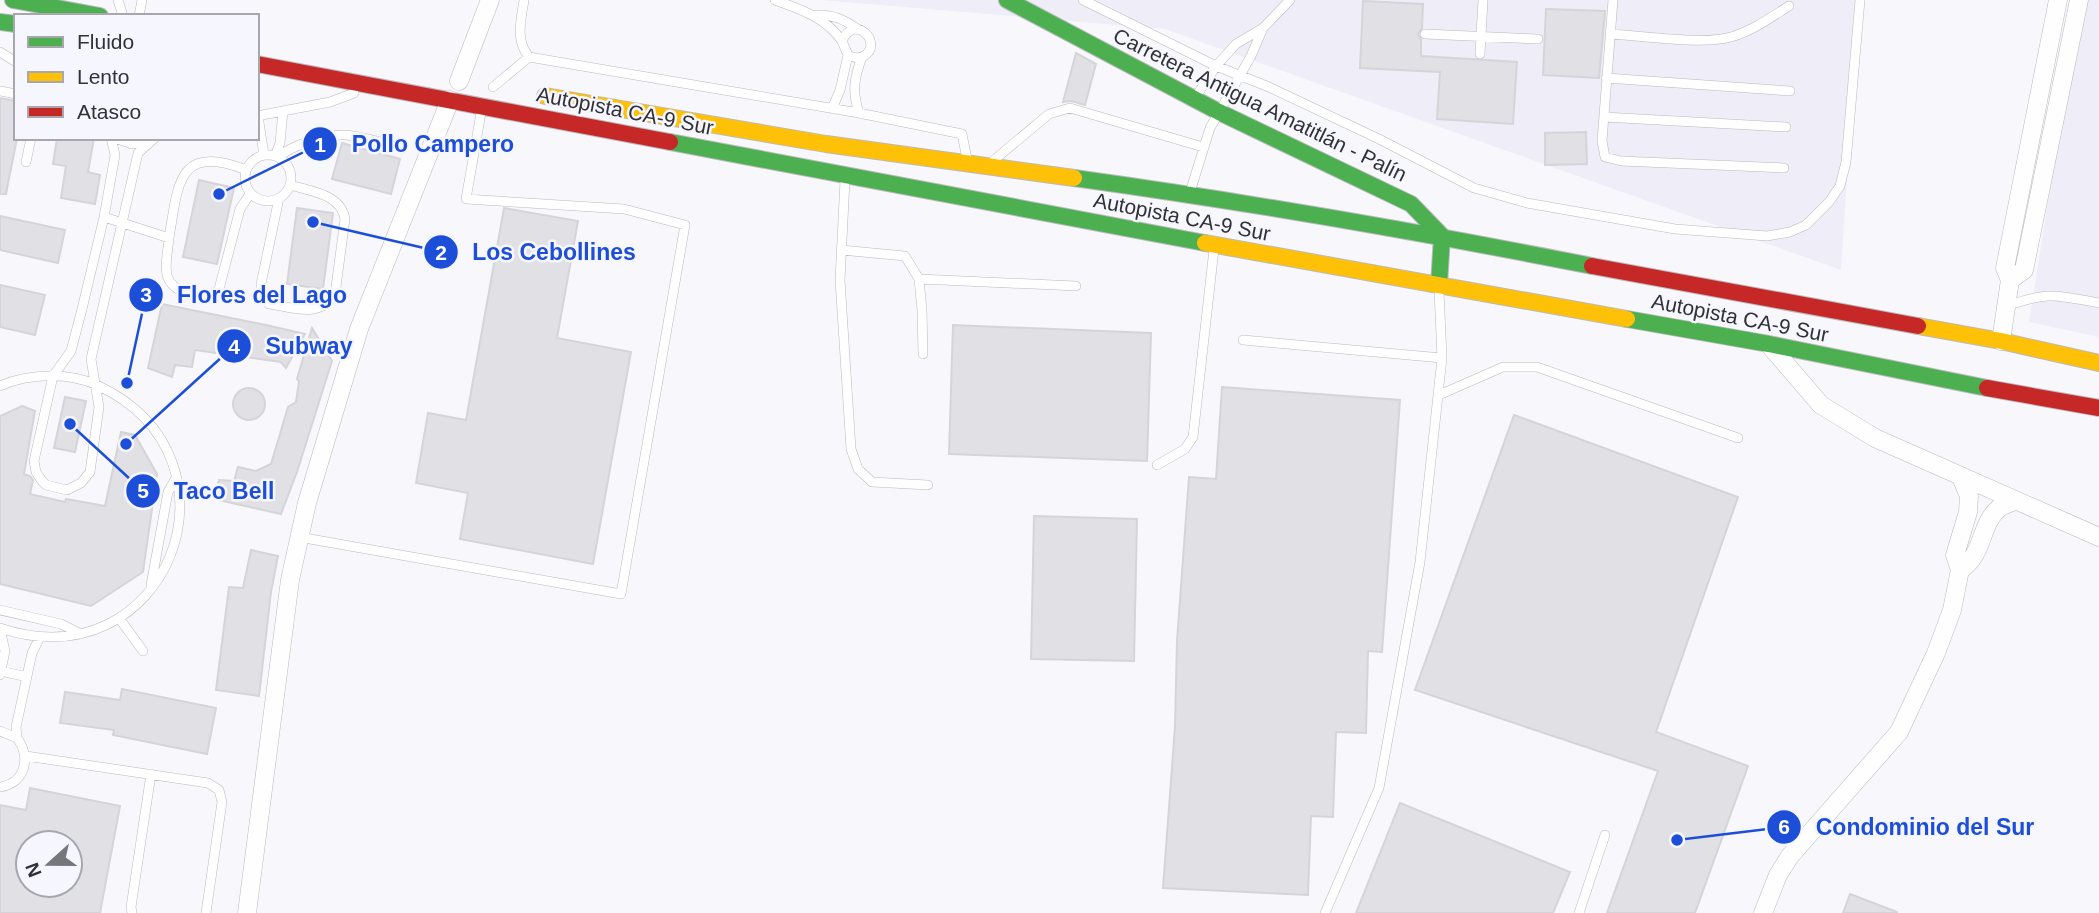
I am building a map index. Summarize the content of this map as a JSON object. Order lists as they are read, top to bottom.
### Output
{
  "streets": {
    "main road": ["Carretera Antigua Amatitlán - Palín", "Autopista CA-9 Sur"]
  },
  "crossings": [
    ["Carretera Antigua Amatitlán - Palín", "Autopista CA-9 Sur"]
  ],
  "places": [
    "Pollo Campero",
    "Los Cebollines",
    "Flores del Lago",
    "Taco Bell",
    "Subway",
    "Condominio del Sur"
  ],
  "legend": ["Fluido", "Lento", "Atasco"],
  "north": "left"
}
